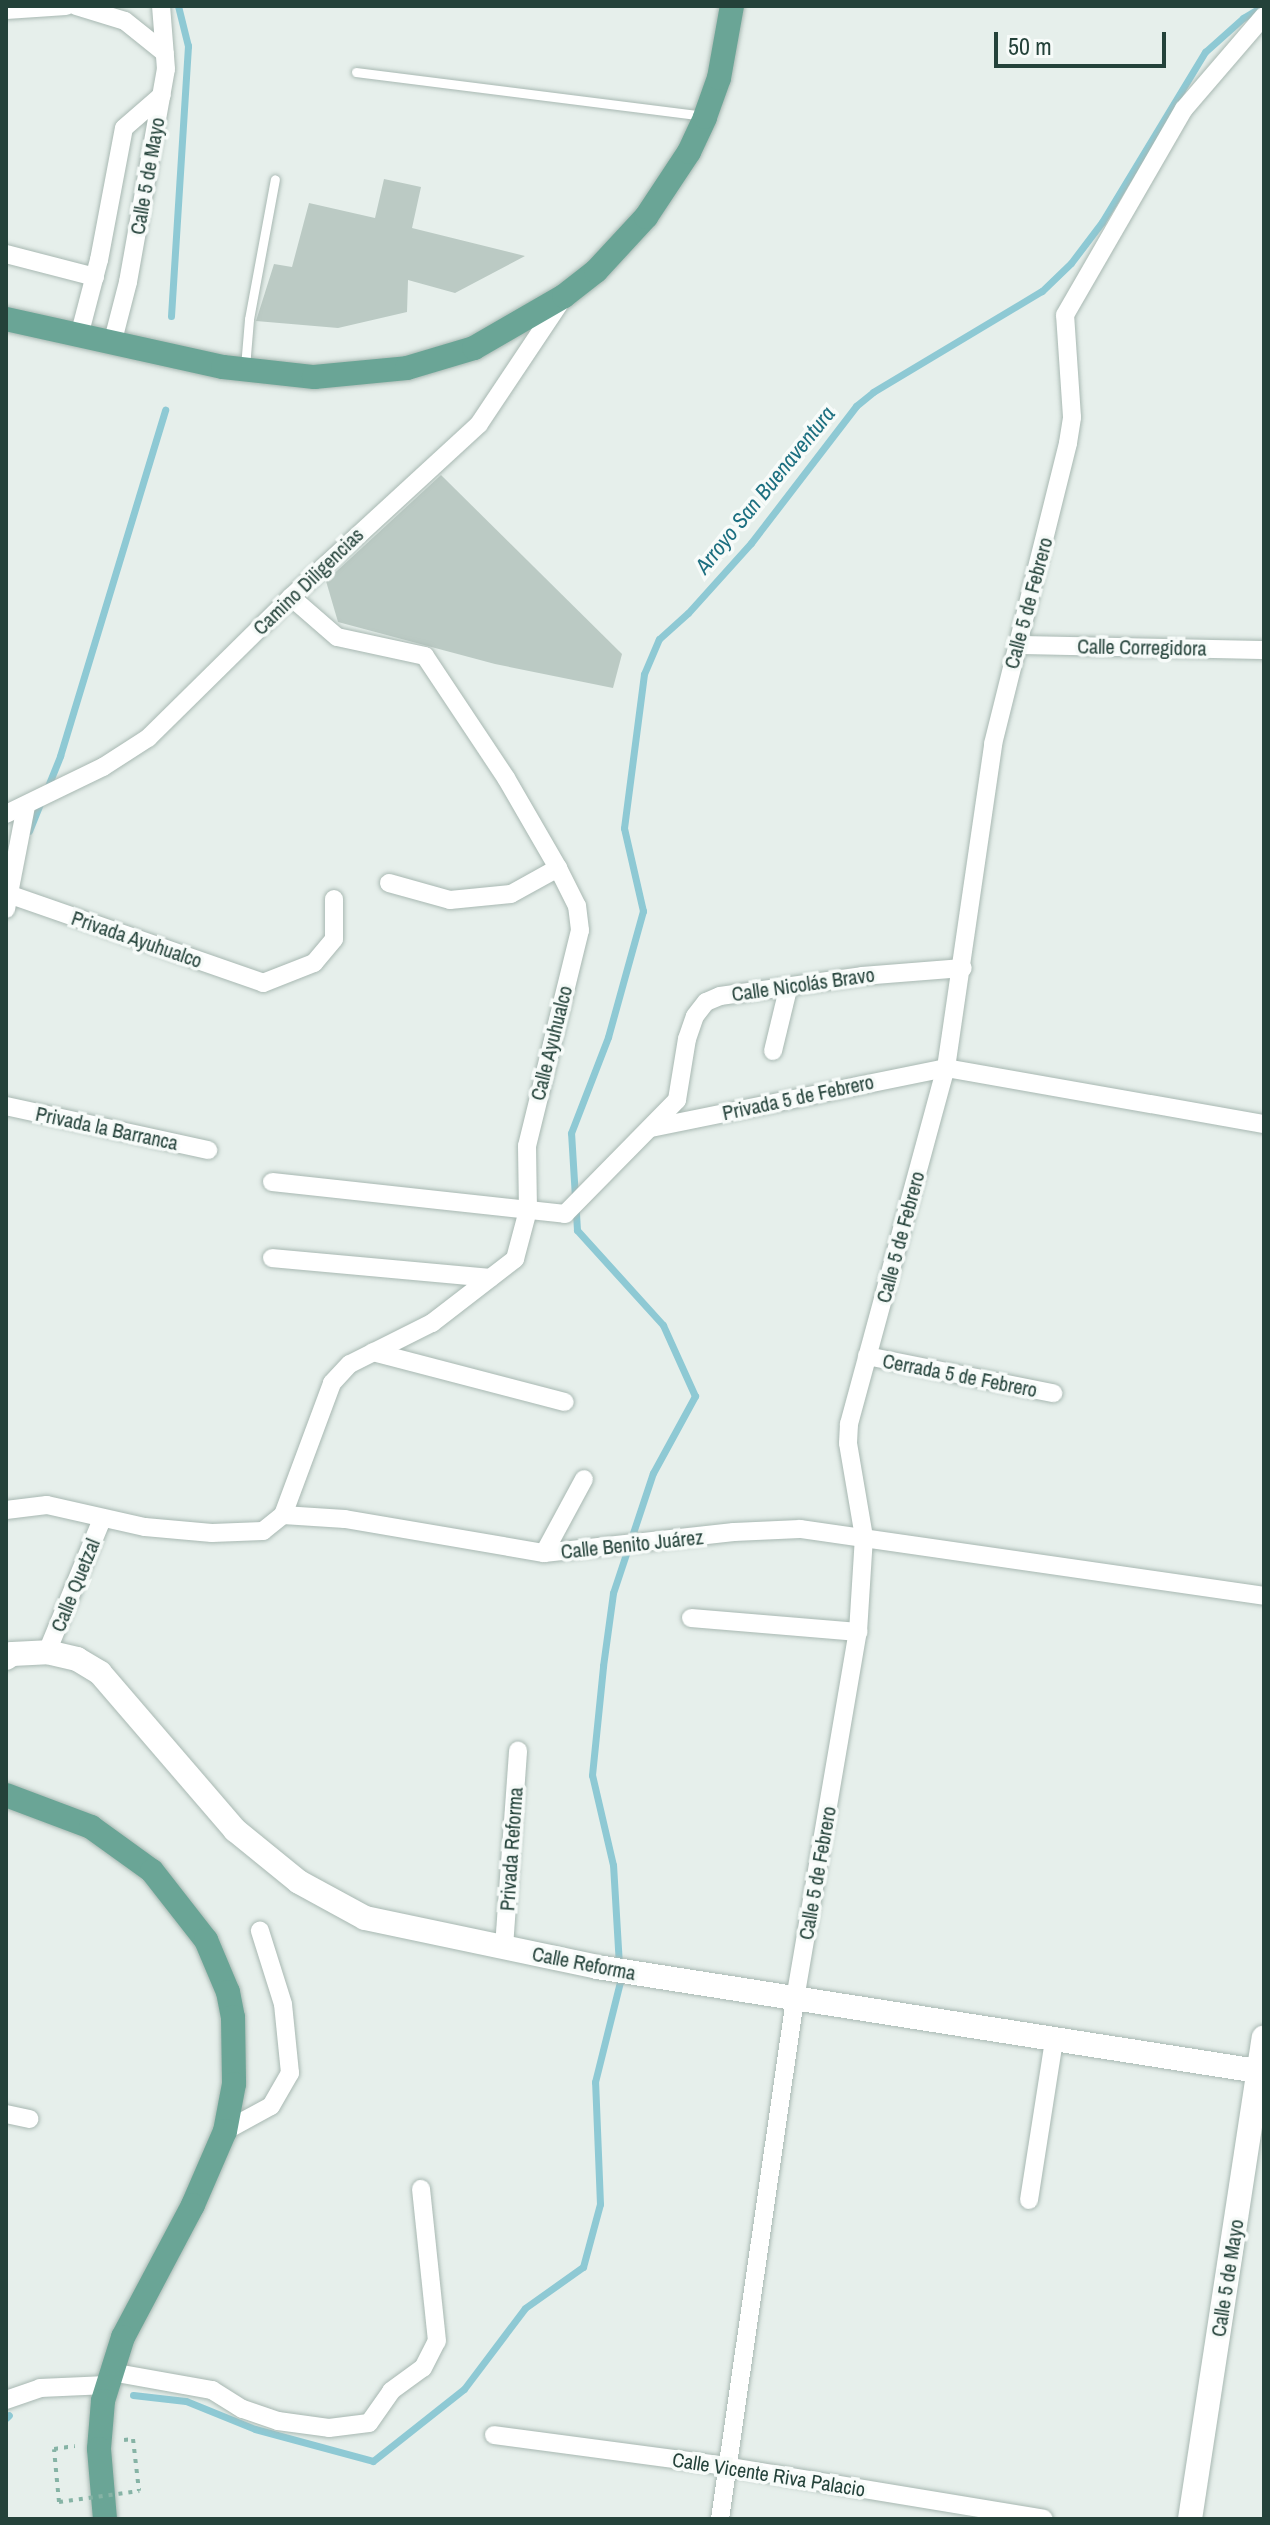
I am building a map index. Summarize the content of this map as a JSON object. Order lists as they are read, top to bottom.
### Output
{
  "streets": {
    "street": [
      "Calle 5 de Mayo",
      "Camino Diligencias",
      "Calle 5 de Febrero",
      "Calle Corregidora",
      "Privada Ayuhualco",
      "Calle Nicolás Bravo",
      "Calle Ayuhualco",
      "Privada 5 de Febrero",
      "Privada la Barranca",
      "Cerrada 5 de Febrero",
      "Calle Benito Juárez",
      "Calle Quetzal",
      "Privada Reforma",
      "Calle Reforma",
      "Calle Vicente Riva Palacio"
    ]
  },
  "crossings": [
    ["Calle 5 de Mayo", "Calle Reforma"],
    ["Camino Diligencias", "Calle Ayuhualco"],
    ["Calle 5 de Febrero", "Calle Corregidora"],
    ["Calle 5 de Febrero", "Calle Nicolás Bravo"],
    ["Calle 5 de Febrero", "Privada 5 de Febrero"],
    ["Calle 5 de Febrero", "Cerrada 5 de Febrero"],
    ["Calle 5 de Febrero", "Calle Benito Juárez"],
    ["Calle 5 de Febrero", "Calle Reforma"],
    ["Calle 5 de Febrero", "Calle Vicente Riva Palacio"],
    ["Calle Nicolás Bravo", "Calle Ayuhualco"],
    ["Calle Nicolás Bravo", "Privada 5 de Febrero"],
    ["Calle Ayuhualco", "Calle Benito Juárez"],
    ["Calle Benito Juárez", "Calle Quetzal"],
    ["Calle Quetzal", "Calle Reforma"],
    ["Privada Reforma", "Calle Reforma"]
  ],
  "water": ["Arroyo San Buenaventura"],
  "scale_bar": "50 m"
}
